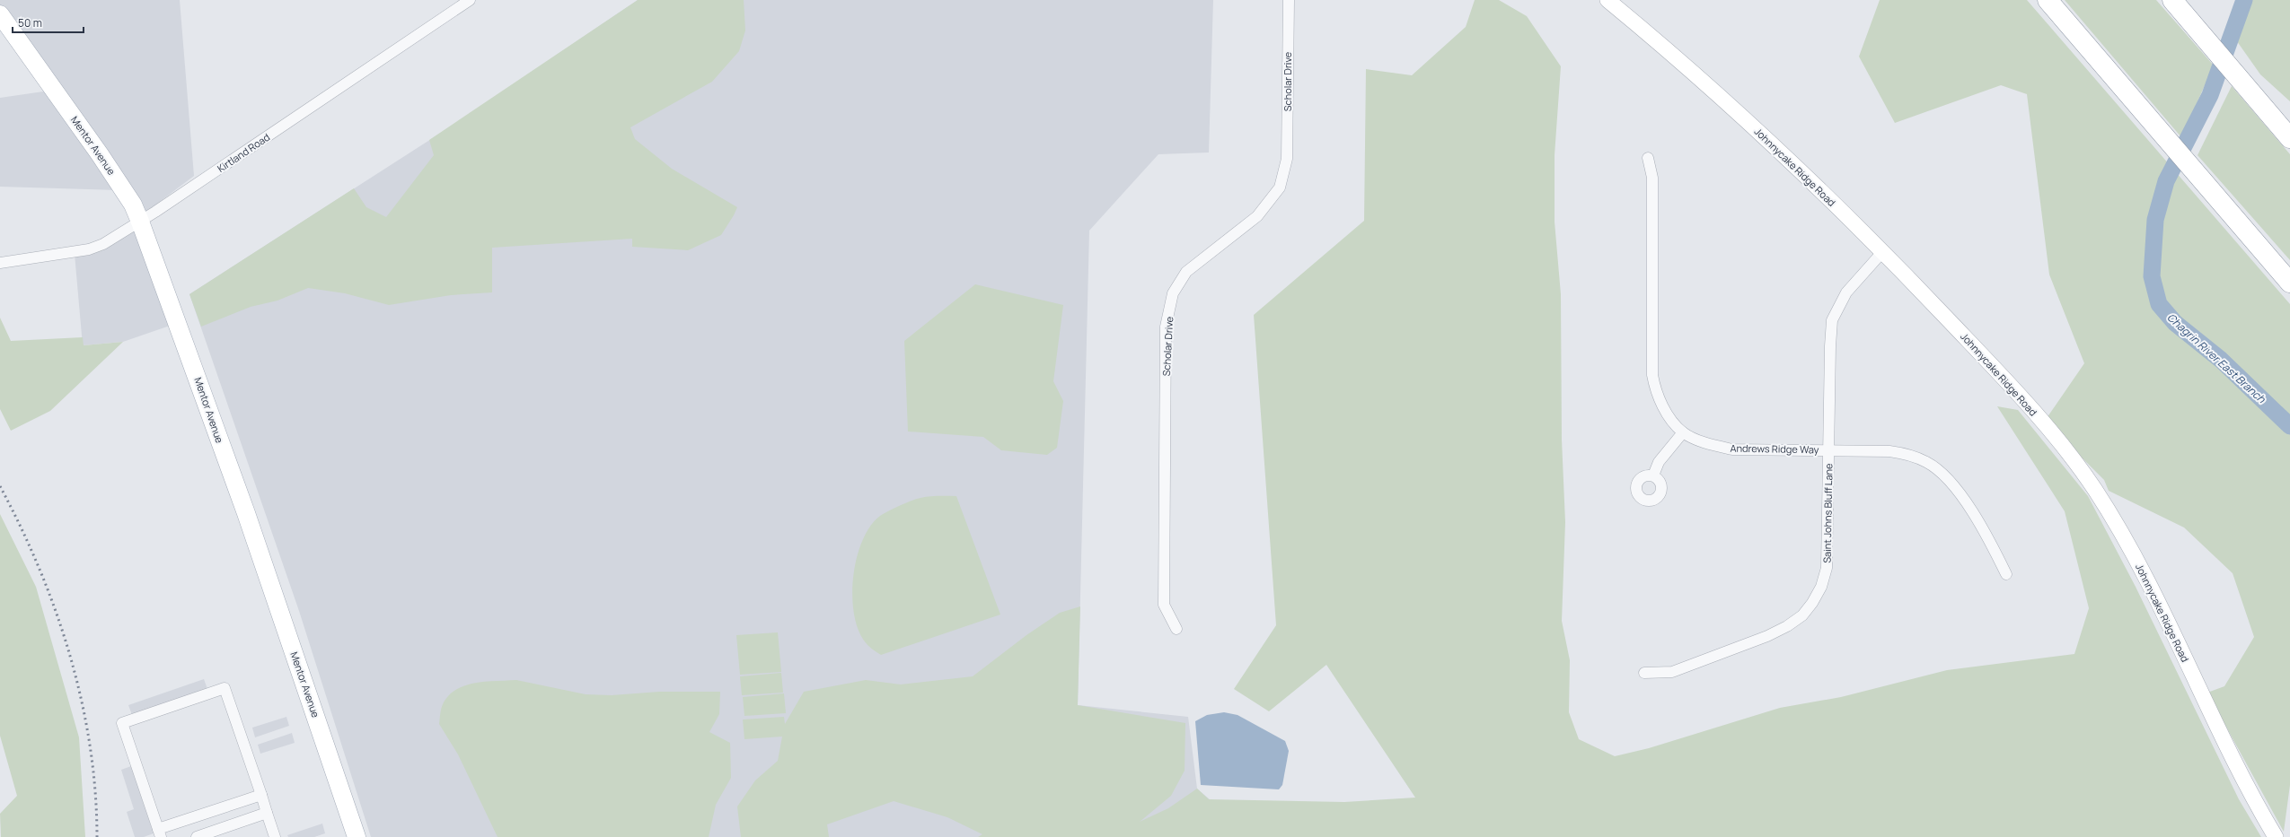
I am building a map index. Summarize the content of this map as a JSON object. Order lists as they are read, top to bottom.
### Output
{
  "streets": {
    "main road": ["Mentor Avenue", "Johnnycake Ridge Road"],
    "street": [
      "Scholar Drive",
      "Kirtland Road",
      "Andrews Ridge Way",
      "Saint Johns Bluff Lane"
    ]
  },
  "crossings": [
    ["Mentor Avenue", "Kirtland Road"],
    ["Johnnycake Ridge Road", "Saint Johns Bluff Lane"],
    ["Andrews Ridge Way", "Saint Johns Bluff Lane"]
  ],
  "water": ["Chagrin River East Branch"],
  "scale_bar": "50 m"
}
